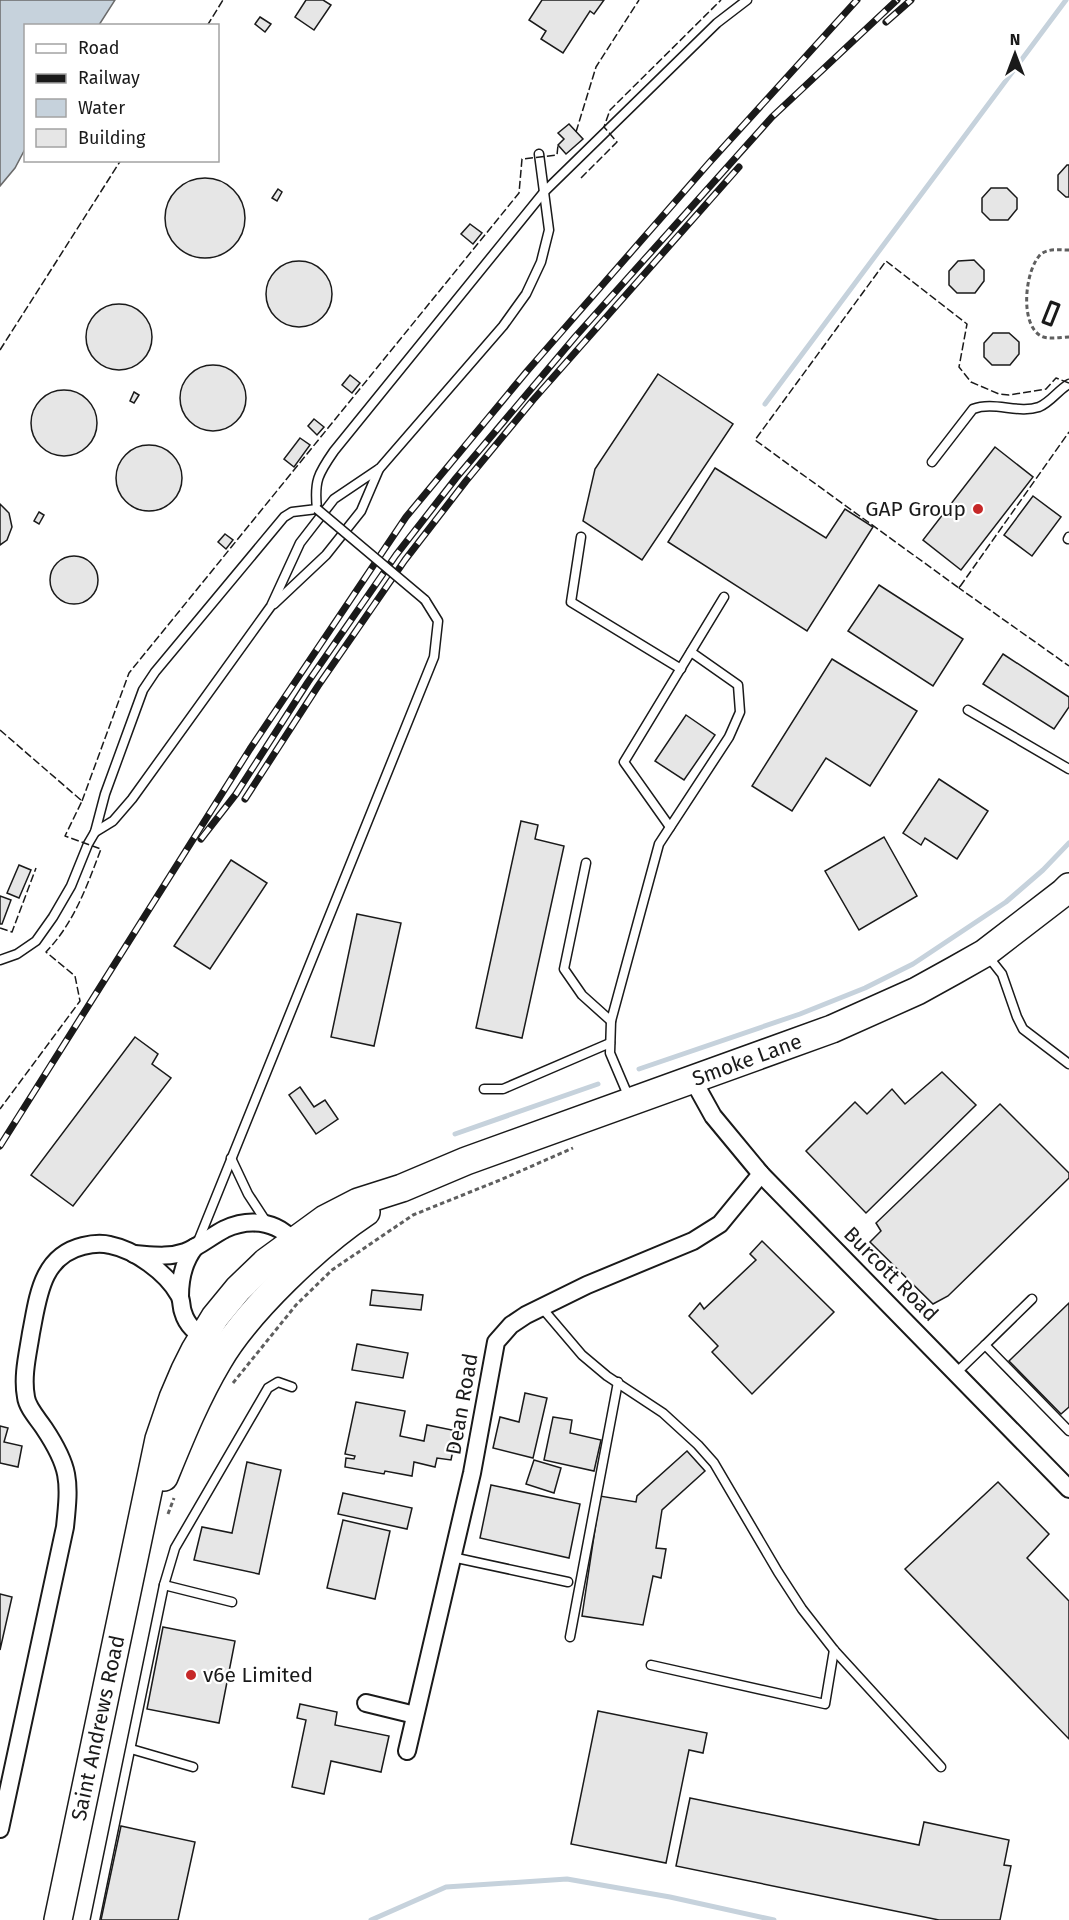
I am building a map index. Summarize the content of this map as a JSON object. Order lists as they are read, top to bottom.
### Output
{
  "streets": {
    "highway": ["Smoke Lane", "Saint Andrews Road"],
    "street": ["Burcott Road", "Dean Road"]
  },
  "crossings": [
    ["Smoke Lane", "Burcott Road"],
    ["Smoke Lane", "Saint Andrews Road"],
    ["Burcott Road", "Dean Road"]
  ],
  "places": ["GAP Group", "v6e Limited"],
  "legend": [
    "Road",
    "Railway",
    "Water",
    "Building"
  ],
  "north": "top"
}
